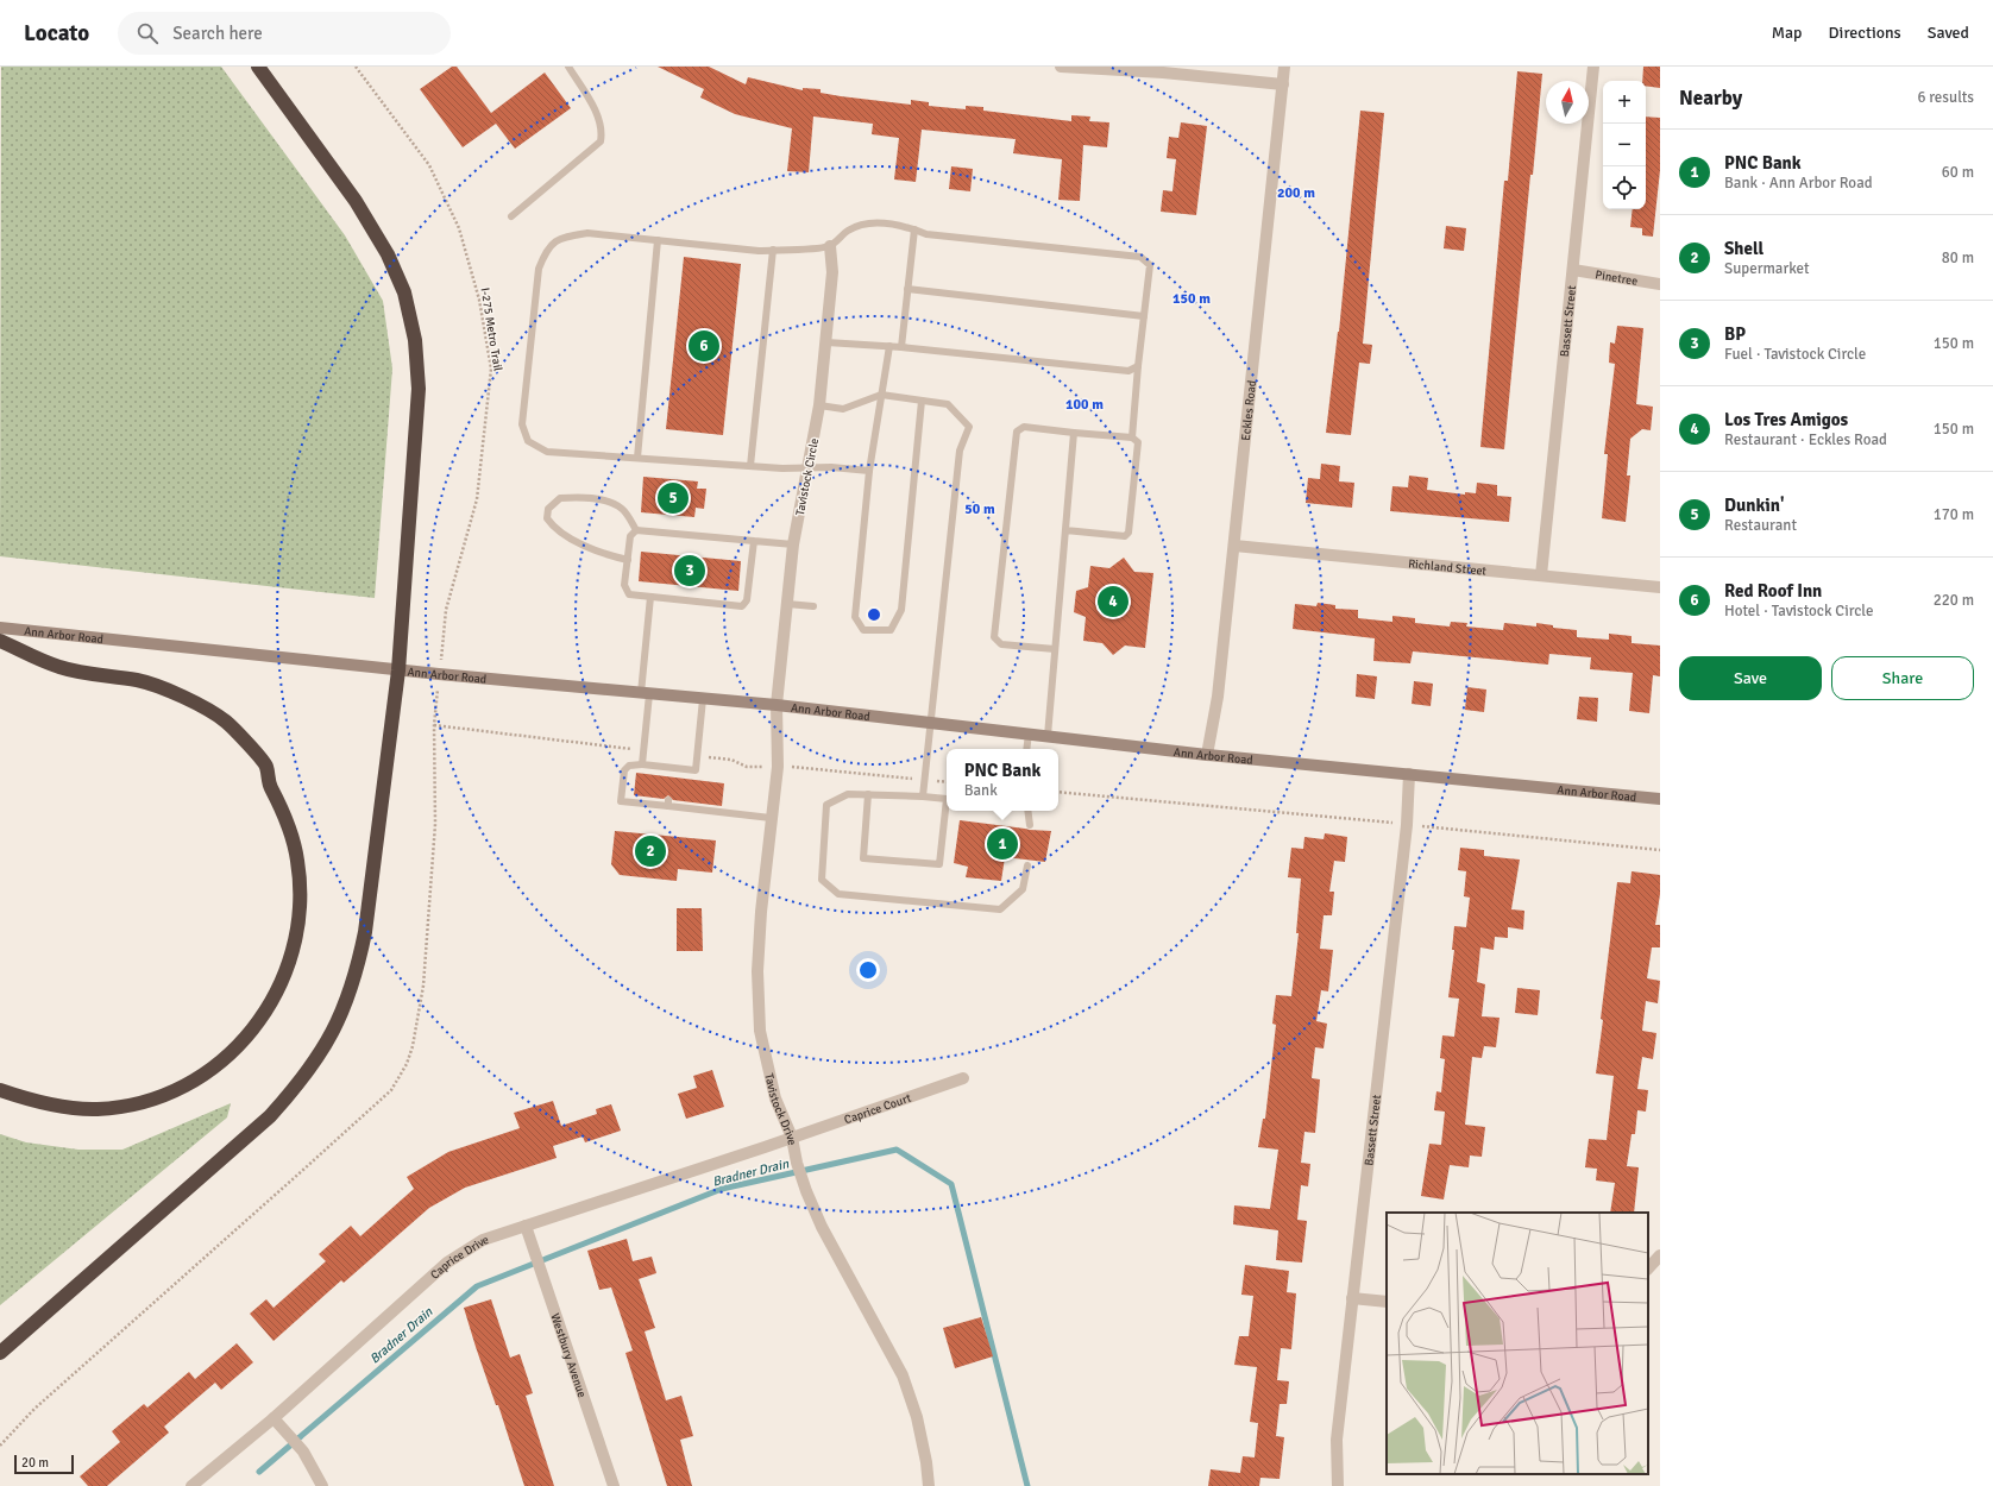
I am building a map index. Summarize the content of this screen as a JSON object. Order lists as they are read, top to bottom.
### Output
{
  "streets": {
    "main road": ["Ann Arbor Road"],
    "street": [
      "Pinetree",
      "Bassett Street",
      "Eckles Road",
      "Tavistock Circle",
      "Richland Street",
      "Caprice Court",
      "Tavistock Drive",
      "Caprice Drive",
      "Westbury Avenue"
    ],
    "path": ["I-275 Metro Trail"]
  },
  "crossings": [
    ["Pinetree", "Bassett Street"],
    ["Bassett Street", "Richland Street"],
    ["Bassett Street", "Ann Arbor Road"],
    ["Eckles Road", "Richland Street"],
    ["Eckles Road", "Ann Arbor Road"],
    ["Tavistock Circle", "Ann Arbor Road"],
    ["Tavistock Circle", "Tavistock Drive"],
    ["Ann Arbor Road", "Tavistock Drive"],
    ["Caprice Court", "Tavistock Drive"],
    ["Caprice Court", "Caprice Drive"],
    ["Tavistock Drive", "Caprice Drive"],
    ["Caprice Drive", "Westbury Avenue"]
  ],
  "water": ["Bradner Drain"],
  "scale_bar": "20 m",
  "north": "top",
  "page": {
    "header": "Locato",
    "search": "Search here",
    "nav": ["Map", "Directions", "Saved"],
    "heading": ["Nearby", "6 results"],
    "map_buttons": ["+", "−"],
    "list": [
      {
        "mark": "1",
        "name": "PNC Bank",
        "note": "Bank · Ann Arbor Road",
        "value": "60 m"
      },
      {
        "mark": "2",
        "name": "Shell",
        "note": "Supermarket",
        "value": "80 m"
      },
      {
        "mark": "3",
        "name": "BP",
        "note": "Fuel · Tavistock Circle",
        "value": "150 m"
      },
      {
        "mark": "4",
        "name": "Los Tres Amigos",
        "note": "Restaurant · Eckles Road",
        "value": "150 m"
      },
      {
        "mark": "5",
        "name": "Dunkin'",
        "note": "Restaurant",
        "value": "170 m"
      },
      {
        "mark": "6",
        "name": "Red Roof Inn",
        "note": "Hotel · Tavistock Circle",
        "value": "220 m"
      }
    ],
    "pins": [
      "6",
      "5",
      "3",
      "4",
      "1",
      "2"
    ],
    "buttons": ["Save", "Share"],
    "popup": ["PNC Bank", "Bank"],
    "scale": "20 m"
  },
  "rings": [
    "200 m",
    "150 m",
    "100 m",
    "50 m"
  ]
}
